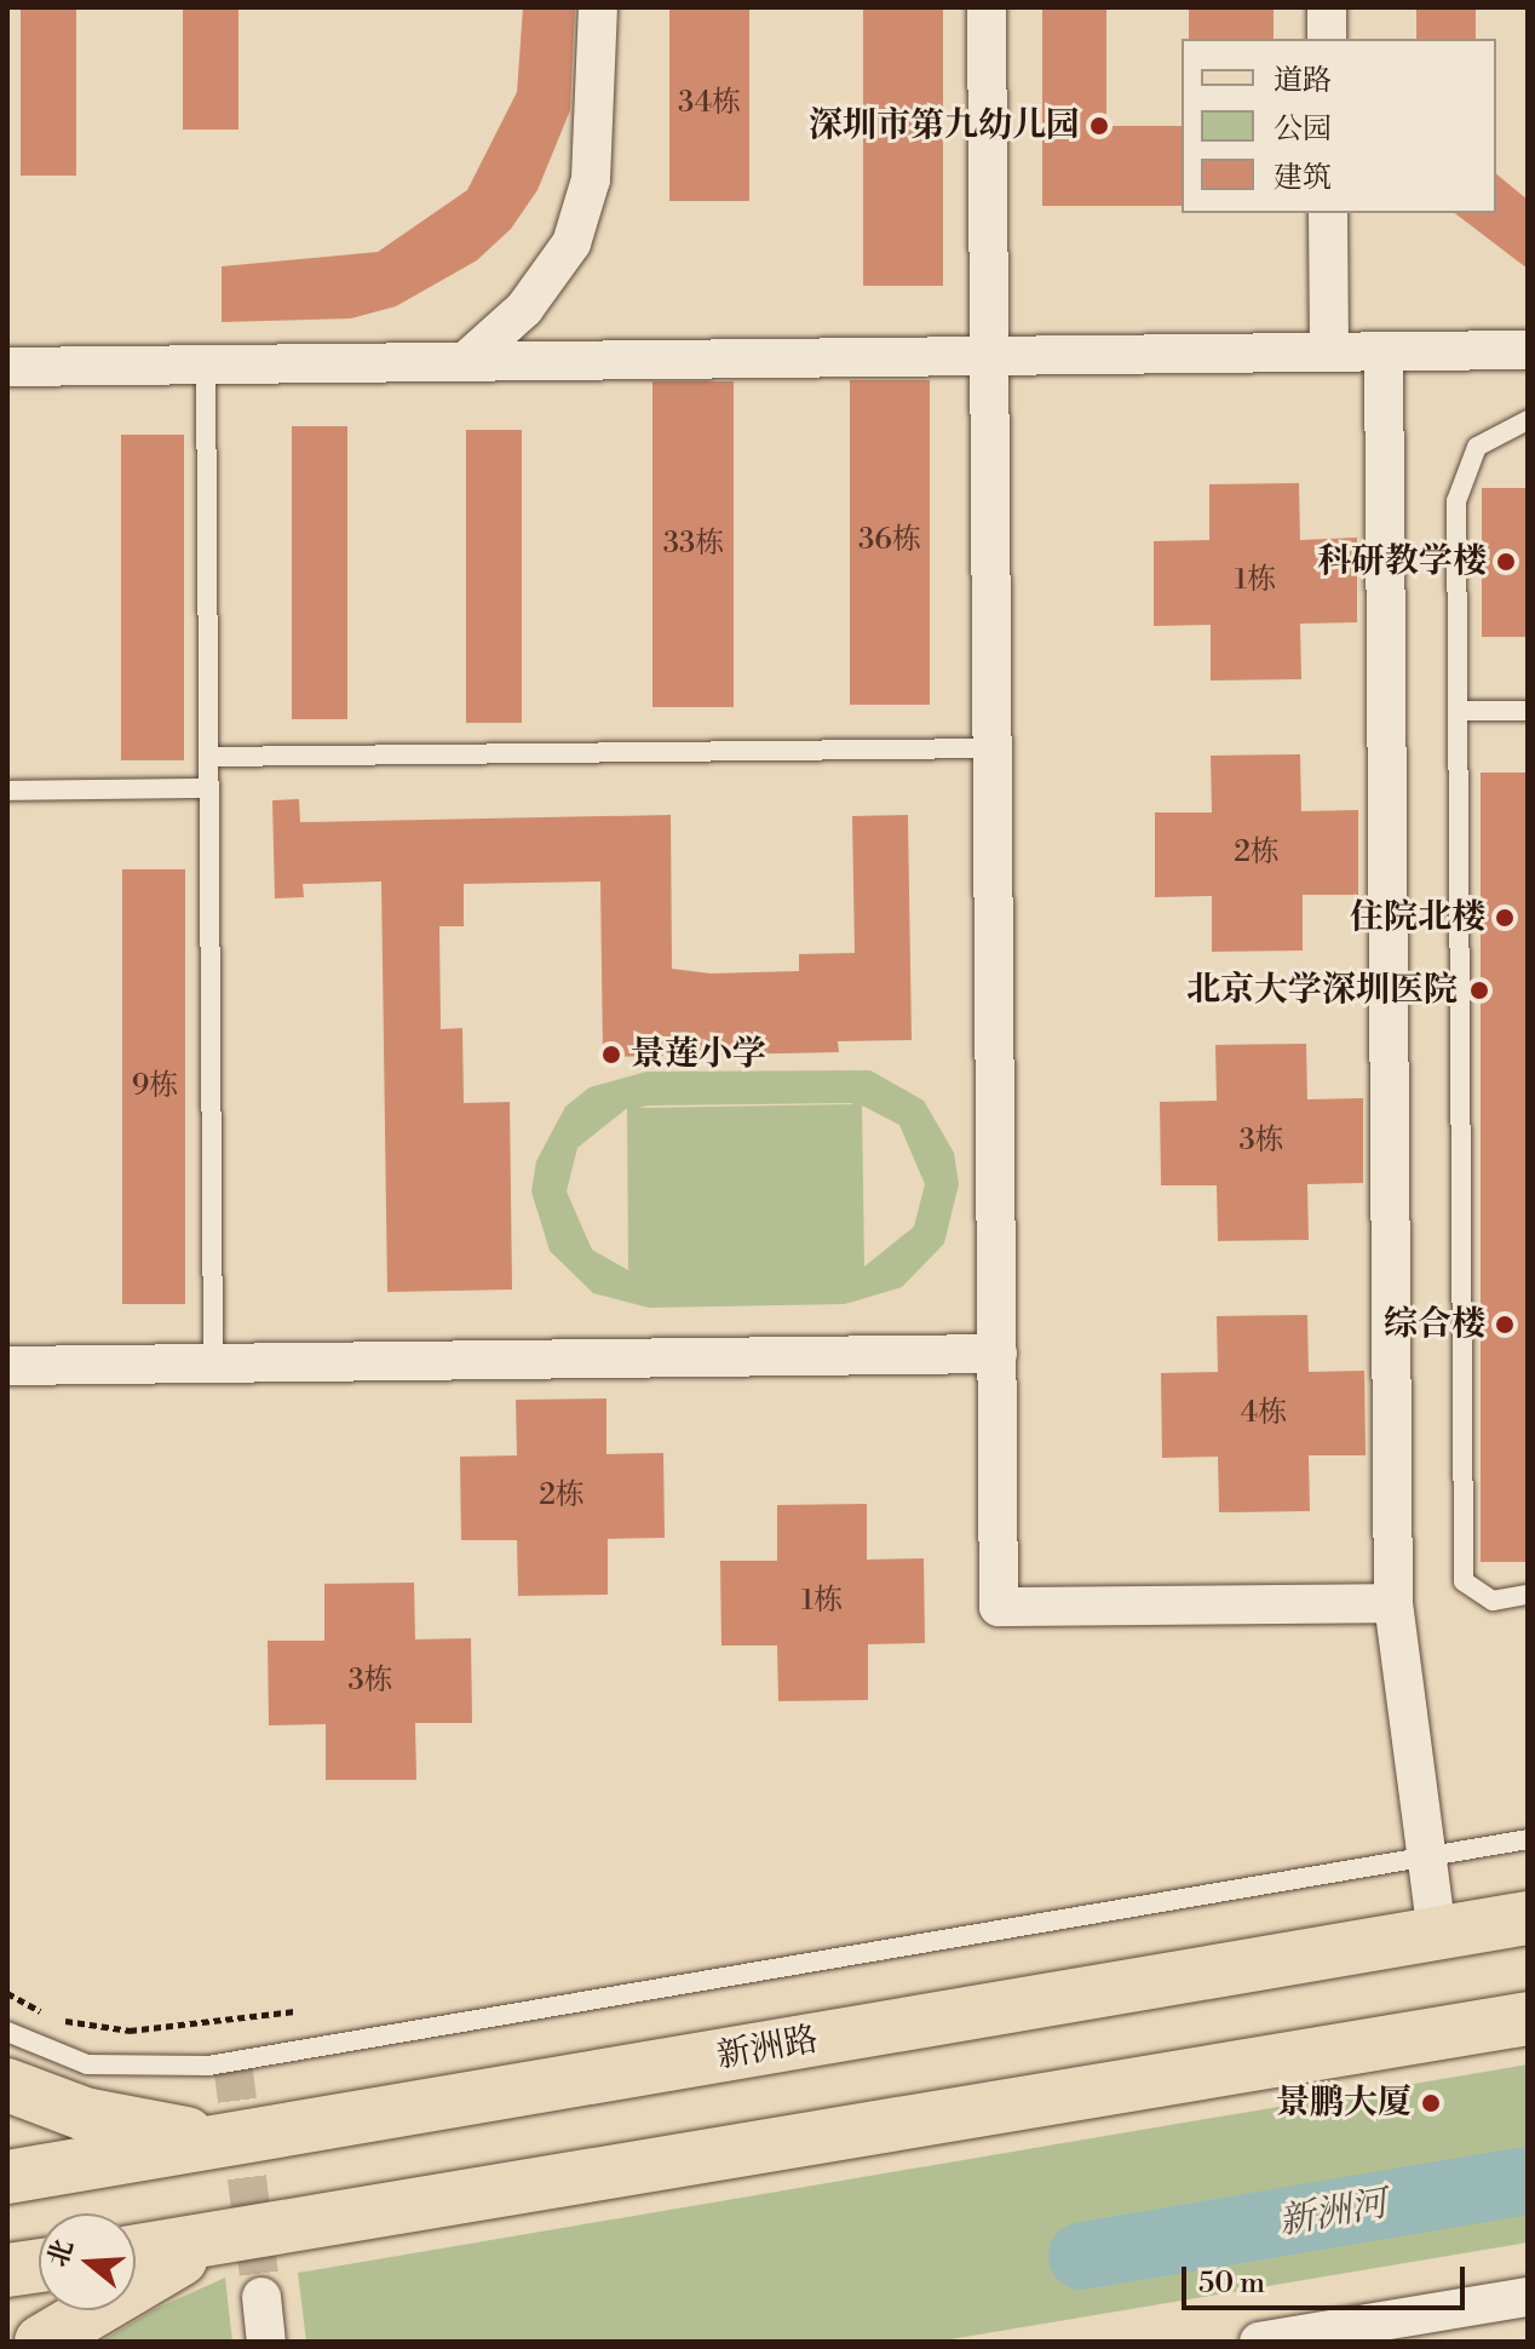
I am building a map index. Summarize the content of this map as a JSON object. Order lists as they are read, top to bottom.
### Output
{
  "streets": {
    "main road": ["新洲路"]
  },
  "water": ["新洲河"],
  "places": [
    "深圳市第九幼儿园",
    "科研教学楼",
    "住院北楼",
    "北京大学深圳医院",
    "景莲小学",
    "综合楼",
    "景鹏大厦"
  ],
  "house_numbers": [
    "34栋",
    "36栋",
    "33栋",
    "1栋",
    "2栋",
    "9栋",
    "3栋",
    "4栋",
    "2栋",
    "1栋",
    "3栋"
  ],
  "legend": ["道路", "公园", "建筑"],
  "scale_bar": "50 m",
  "north": "left"
}
